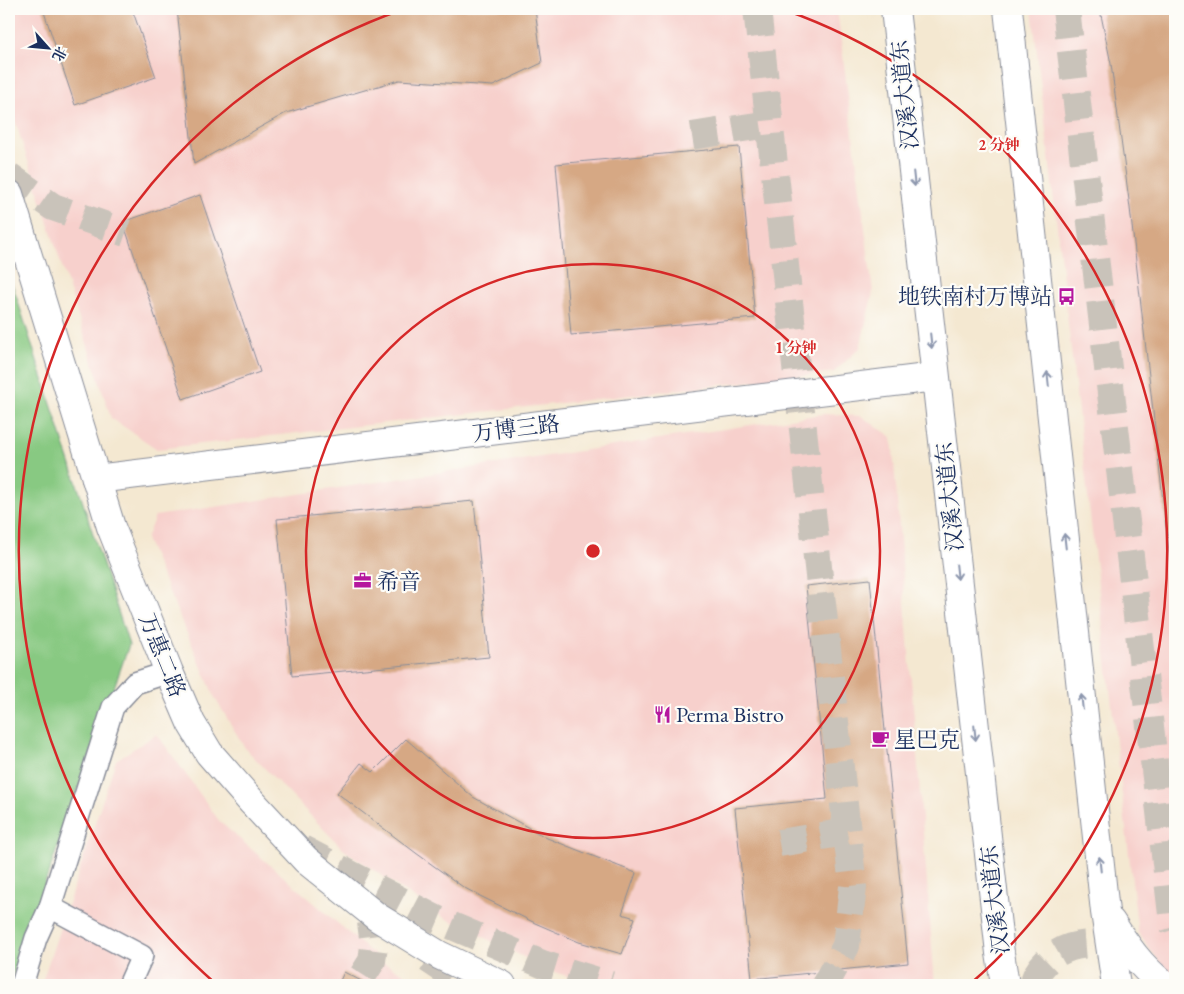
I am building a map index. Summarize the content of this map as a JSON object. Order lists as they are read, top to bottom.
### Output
{
  "streets": {
    "main road": ["汉溪大道东", "万博三路", "万惠二路"]
  },
  "crossings": [
    ["汉溪大道东", "万博三路"],
    ["万博三路", "万惠二路"]
  ],
  "places": {
    "bus stop": ["地铁南村万博站"],
    "office": ["希音"],
    "restaurant": ["Perma Bistro"],
    "cafe": ["星巴克"]
  },
  "north": "bottom right",
  "rings": ["2 分钟", "1 分钟"]
}
